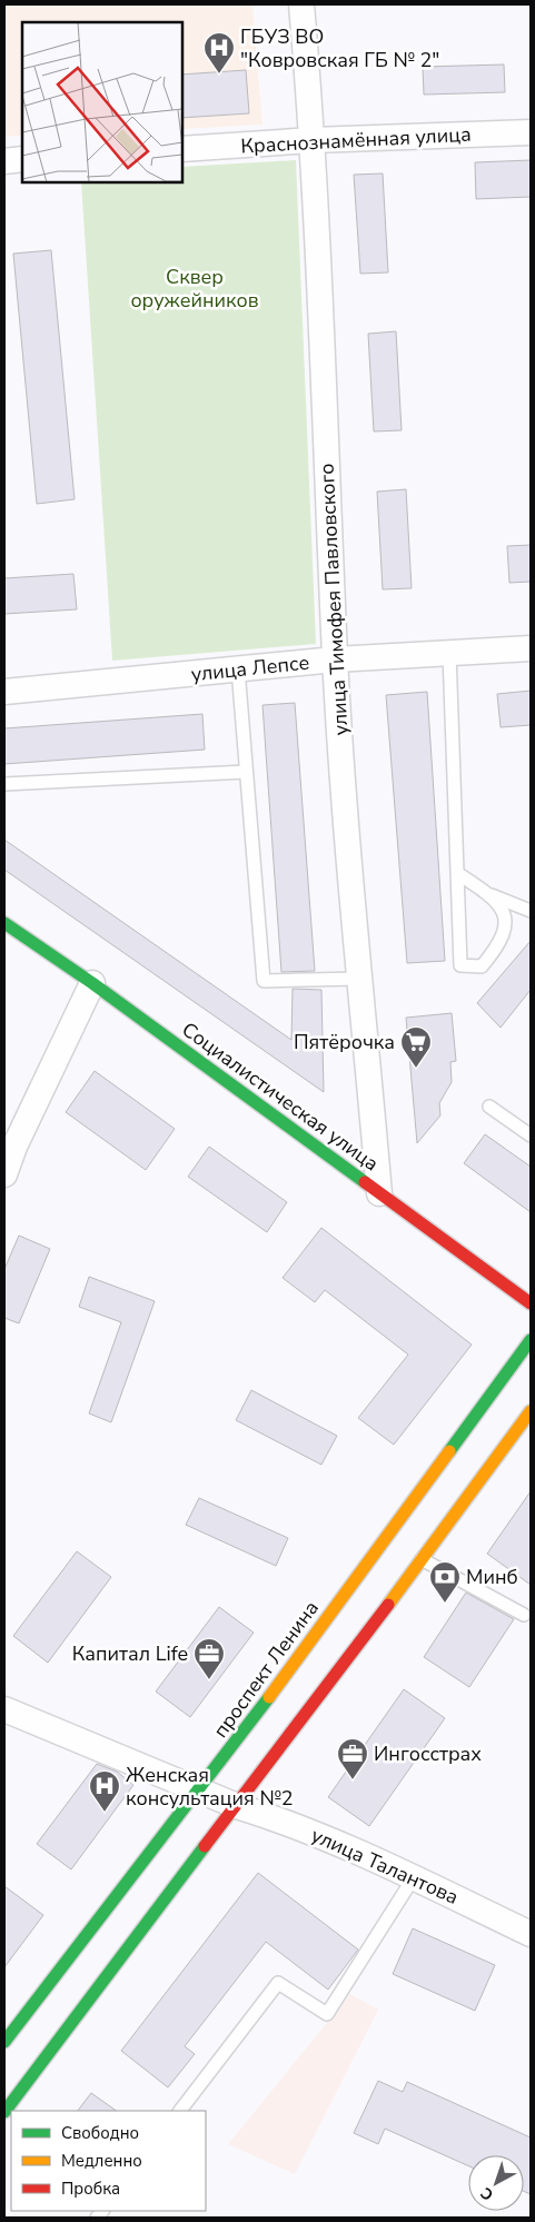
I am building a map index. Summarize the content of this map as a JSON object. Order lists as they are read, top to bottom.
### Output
{
  "streets": {
    "main road": ["Социалистическая улица", "проспект Ленина"],
    "street": [
      "Краснознамённая улица",
      "улица Тимофея Павловского",
      "улица Лепсе",
      "улица Талантова"
    ]
  },
  "crossings": [
    ["Краснознамённая улица", "улица Тимофея Павловского"],
    ["улица Тимофея Павловского", "улица Лепсе"],
    ["улица Тимофея Павловского", "Социалистическая улица"],
    ["проспект Ленина", "улица Талантова"]
  ],
  "parks": ["Сквер оружейников"],
  "places": {
    "hospital": ["ГБУЗ ВО \"Ковровская ГБ № 2\"", "Женская консультация №2"],
    "supermarket": ["Пятёрочка"],
    "bank": ["Минб"],
    "office": ["Капитал Life", "Ингосстрах"]
  },
  "legend": ["Свободно", "Медленно", "Пробка"],
  "north": "bottom left"
}
